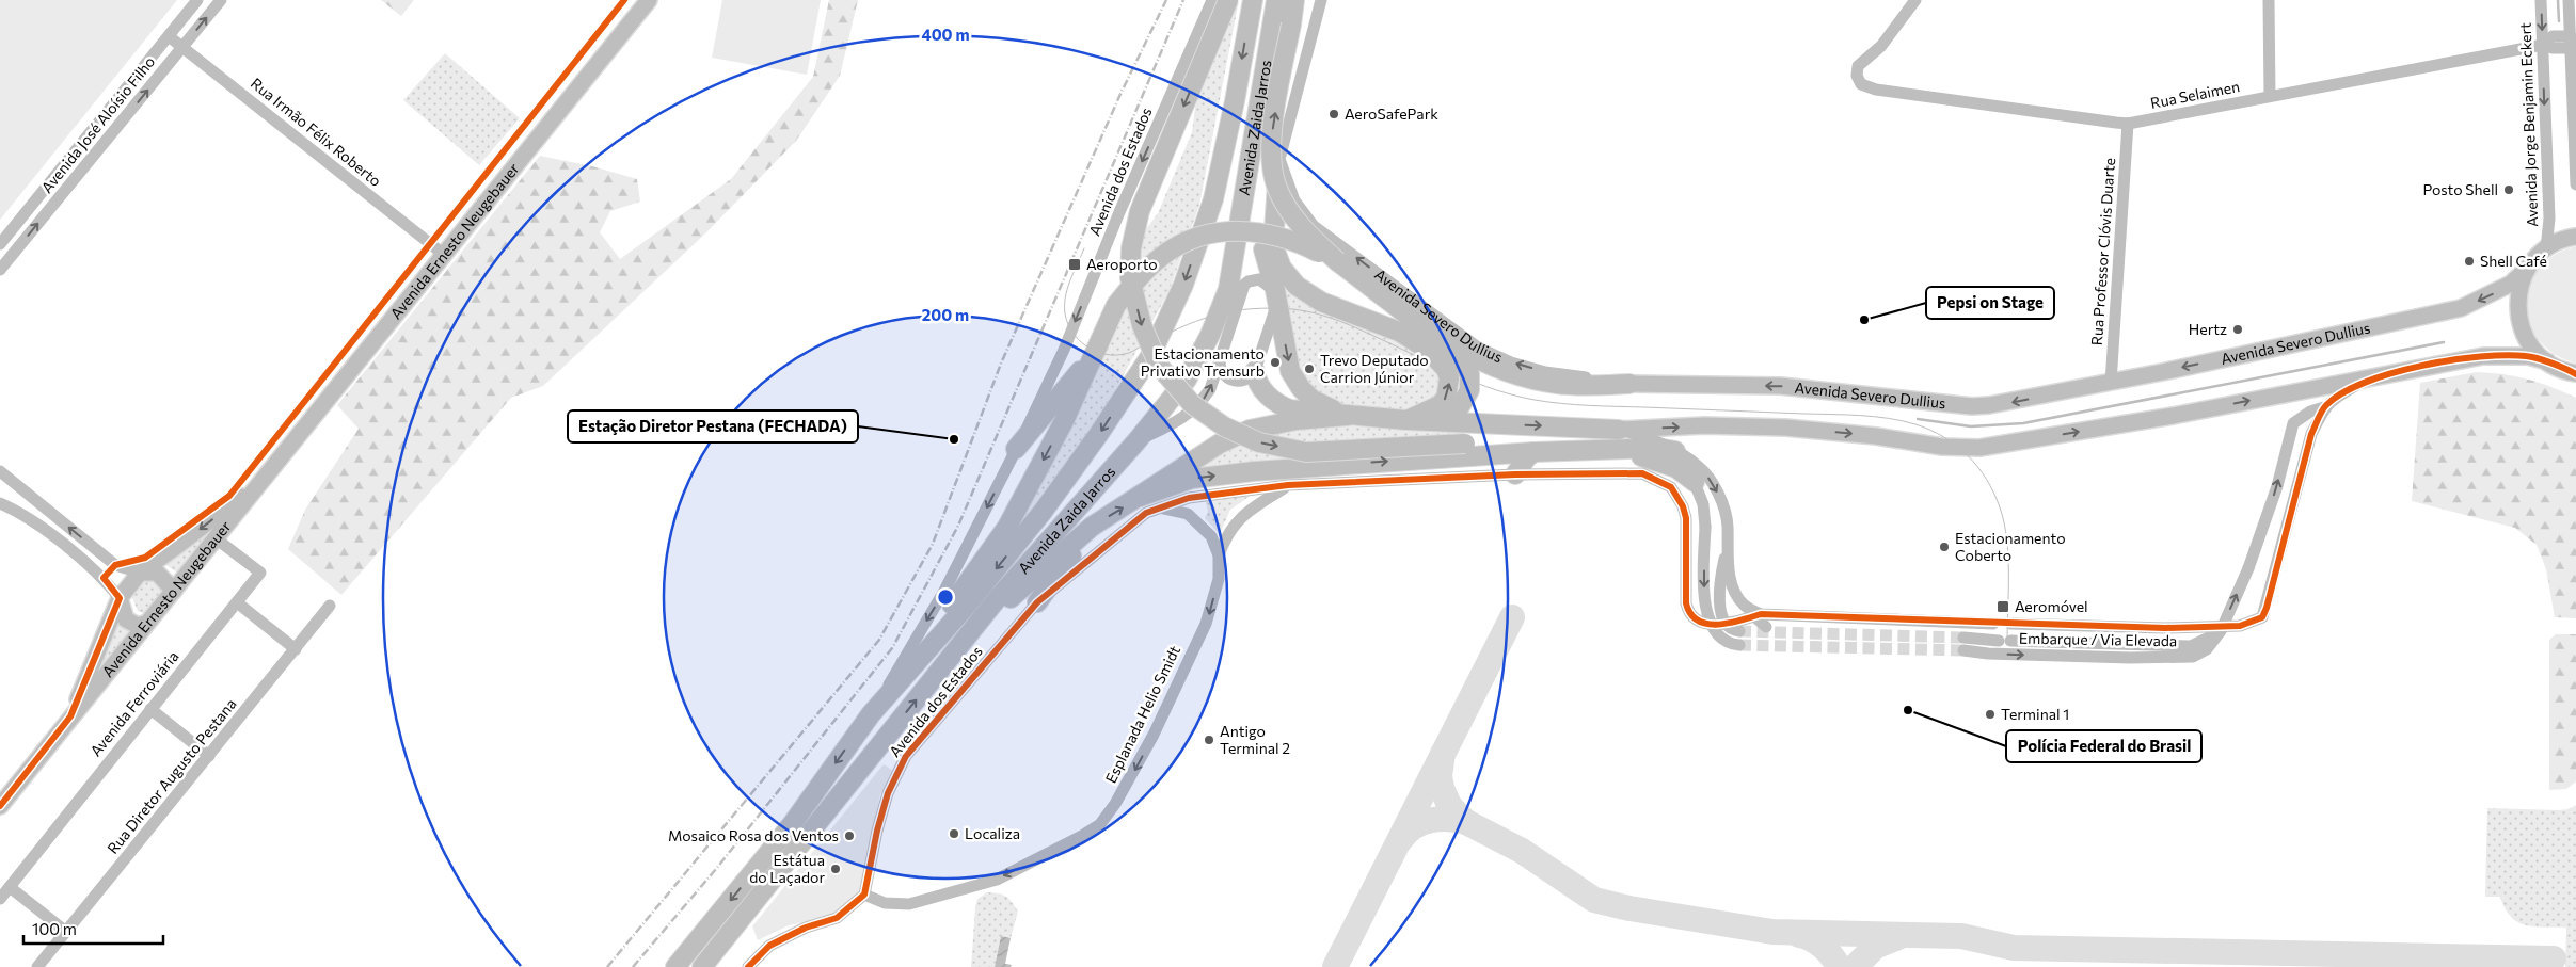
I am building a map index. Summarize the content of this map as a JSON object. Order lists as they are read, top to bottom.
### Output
{
  "streets": {
    "highway": ["Avenida Zaida Jarros"],
    "main road": ["Avenida Ernesto Neugebauer", "Avenida Severo Dullius"],
    "street": [
      "Rua Selaimen",
      "Avenida José Aloísio Filho",
      "Avenida Jorge Benjamin Eckert",
      "Rua Irmão Félix Roberto",
      "Avenida dos Estados",
      "Rua Professor Clóvis Duarte",
      "Embarque / Via Elevada",
      "Avenida Ferroviária",
      "Esplanada Helio Smidt",
      "Rua Diretor Augusto Pestana"
    ]
  },
  "crossings": [
    ["Rua Selaimen", "Avenida Jorge Benjamin Eckert"],
    ["Rua Selaimen", "Rua Professor Clóvis Duarte"],
    ["Avenida José Aloísio Filho", "Rua Irmão Félix Roberto"],
    ["Avenida Jorge Benjamin Eckert", "Avenida Severo Dullius"],
    ["Avenida Zaida Jarros", "Avenida dos Estados"],
    ["Rua Irmão Félix Roberto", "Avenida Ernesto Neugebauer"],
    ["Avenida dos Estados", "Esplanada Helio Smidt"],
    ["Avenida Ernesto Neugebauer", "Avenida Ferroviária"],
    ["Rua Professor Clóvis Duarte", "Avenida Severo Dullius"]
  ],
  "one_way": ["Avenida Severo Dullius", "Esplanada Helio Smidt"],
  "places": {
    "other": [
      "AeroSafePark",
      "Posto Shell",
      "Shell Café",
      "Pepsi on Stage",
      "Hertz",
      "Estacionamento Privativo Trensurb",
      "Trevo Deputado Carrion Júnior",
      "Estação Diretor Pestana (FECHADA)",
      "Estacionamento Coberto",
      "Polícia Federal do Brasil",
      "Terminal 1",
      "Antigo Terminal 2",
      "Localiza",
      "Mosaico Rosa dos Ventos",
      "Estátua do Laçador"
    ],
    "transit": ["Aeroporto", "Aeromóvel"]
  },
  "scale_bar": "100 m",
  "rings": ["400 m", "200 m"]
}
